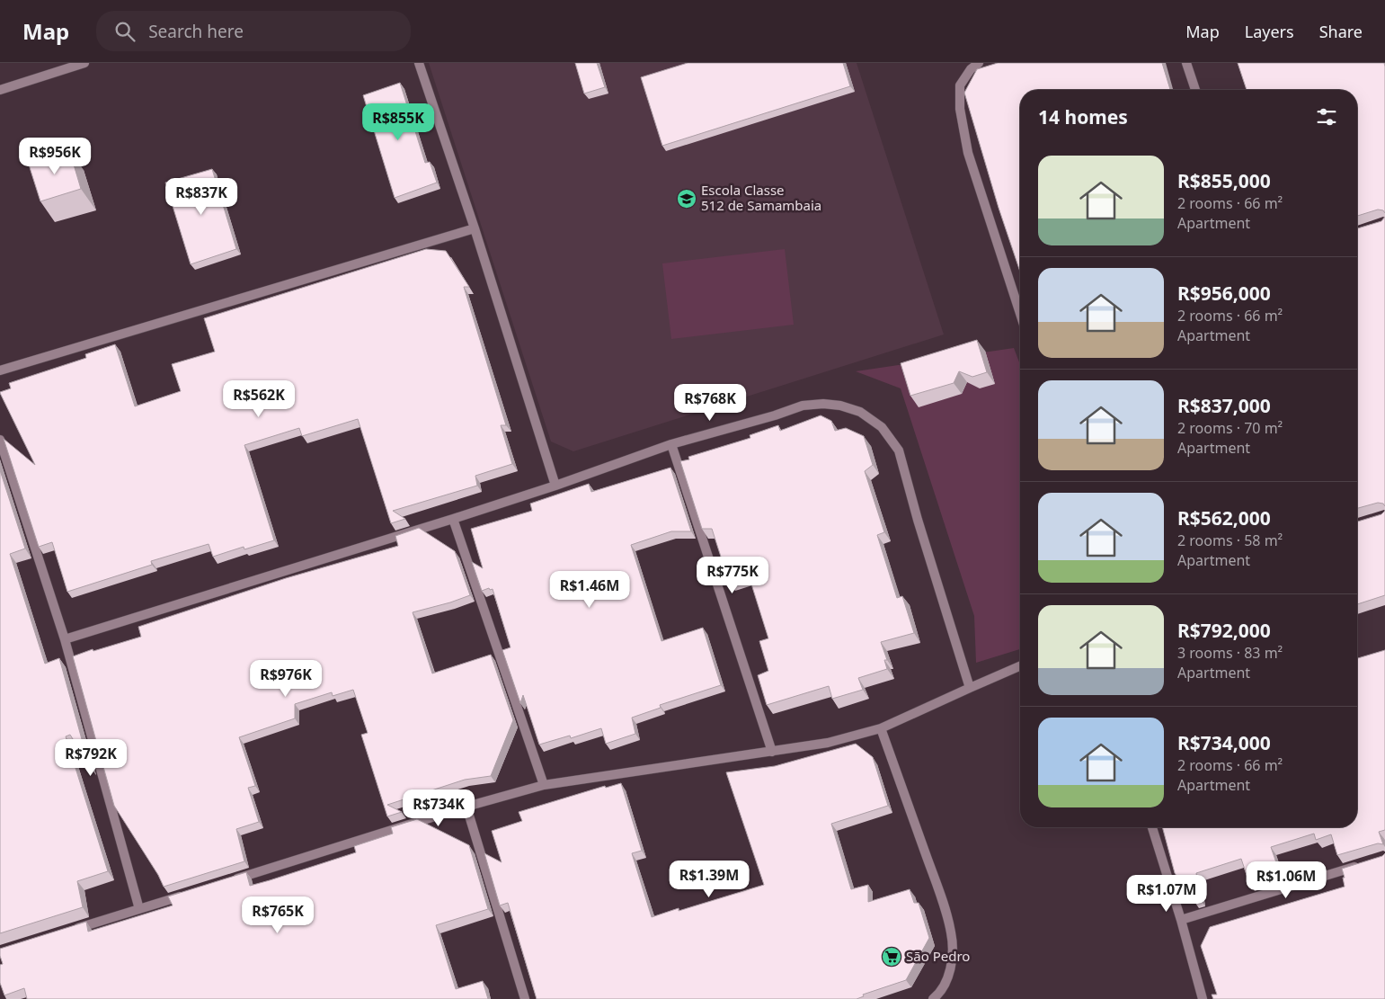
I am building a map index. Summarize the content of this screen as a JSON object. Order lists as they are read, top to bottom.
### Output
{
  "places": {
    "school or university": ["Escola Classe 512 de Samambaia"],
    "supermarket": ["São Pedro"]
  },
  "page": {
    "header": "Map",
    "search": "Search here",
    "nav": ["Map", "Layers", "Share"],
    "heading": "14 homes",
    "price": [
      "R$855K",
      "R$956K",
      "R$837K",
      "R$562K",
      "R$768K",
      "R$775K",
      "R$1.46M",
      "R$976K",
      "R$792K",
      "R$734K",
      "R$1.39M",
      "R$1.06M",
      "R$1.07M",
      "R$765K"
    ],
    "list": [
      {
        "name": "R$855,000",
        "note": "2 rooms · 66 m² · Apartment"
      },
      {
        "name": "R$956,000",
        "note": "2 rooms · 66 m² · Apartment"
      },
      {
        "name": "R$837,000",
        "note": "2 rooms · 70 m² · Apartment"
      },
      {
        "name": "R$562,000",
        "note": "2 rooms · 58 m² · Apartment"
      },
      {
        "name": "R$792,000",
        "note": "3 rooms · 83 m² · Apartment"
      },
      {
        "name": "R$734,000",
        "note": "2 rooms · 66 m² · Apartment"
      }
    ]
  }
}
